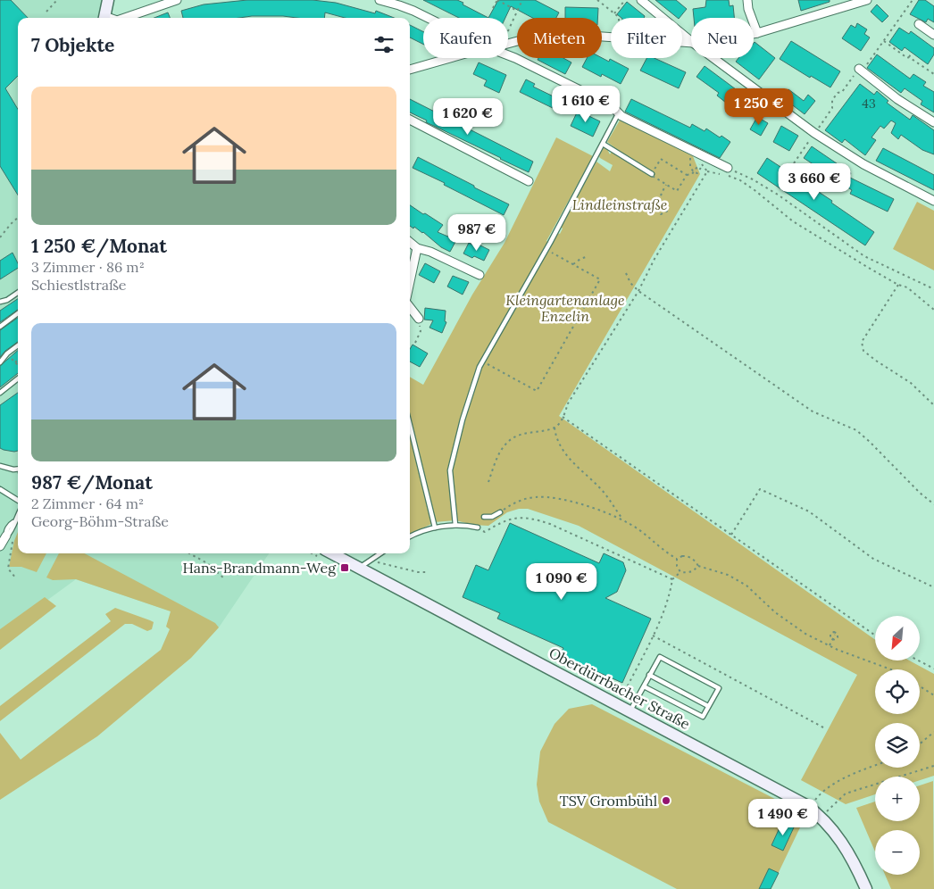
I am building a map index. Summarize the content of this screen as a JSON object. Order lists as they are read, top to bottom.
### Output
{
  "streets": {
    "street": ["Oberdürrbacher Straße"]
  },
  "parks": ["Lindleinstraße", "Kleingartenanlage Enzelin"],
  "places": {
    "transit": ["Hans-Brandmann-Weg"],
    "other": ["TSV Grombühl"]
  },
  "house_numbers": ["43"],
  "north": "bottom left",
  "page": {
    "chip": [
      "Kaufen",
      "Mieten",
      "Filter",
      "Neu"
    ],
    "heading": "7 Objekte",
    "list": [
      {
        "name": "1 250 €/Monat",
        "note": "3 Zimmer · 86 m² · Schiestlstraße"
      },
      {
        "name": "987 €/Monat",
        "note": "2 Zimmer · 64 m² · Georg-Böhm-Straße"
      }
    ],
    "price": [
      "1 610 €",
      "1 250 €",
      "1 620 €",
      "3 660 €",
      "987 €",
      "1 090 €",
      "1 490 €"
    ],
    "map_buttons": ["+", "−"]
  }
}
